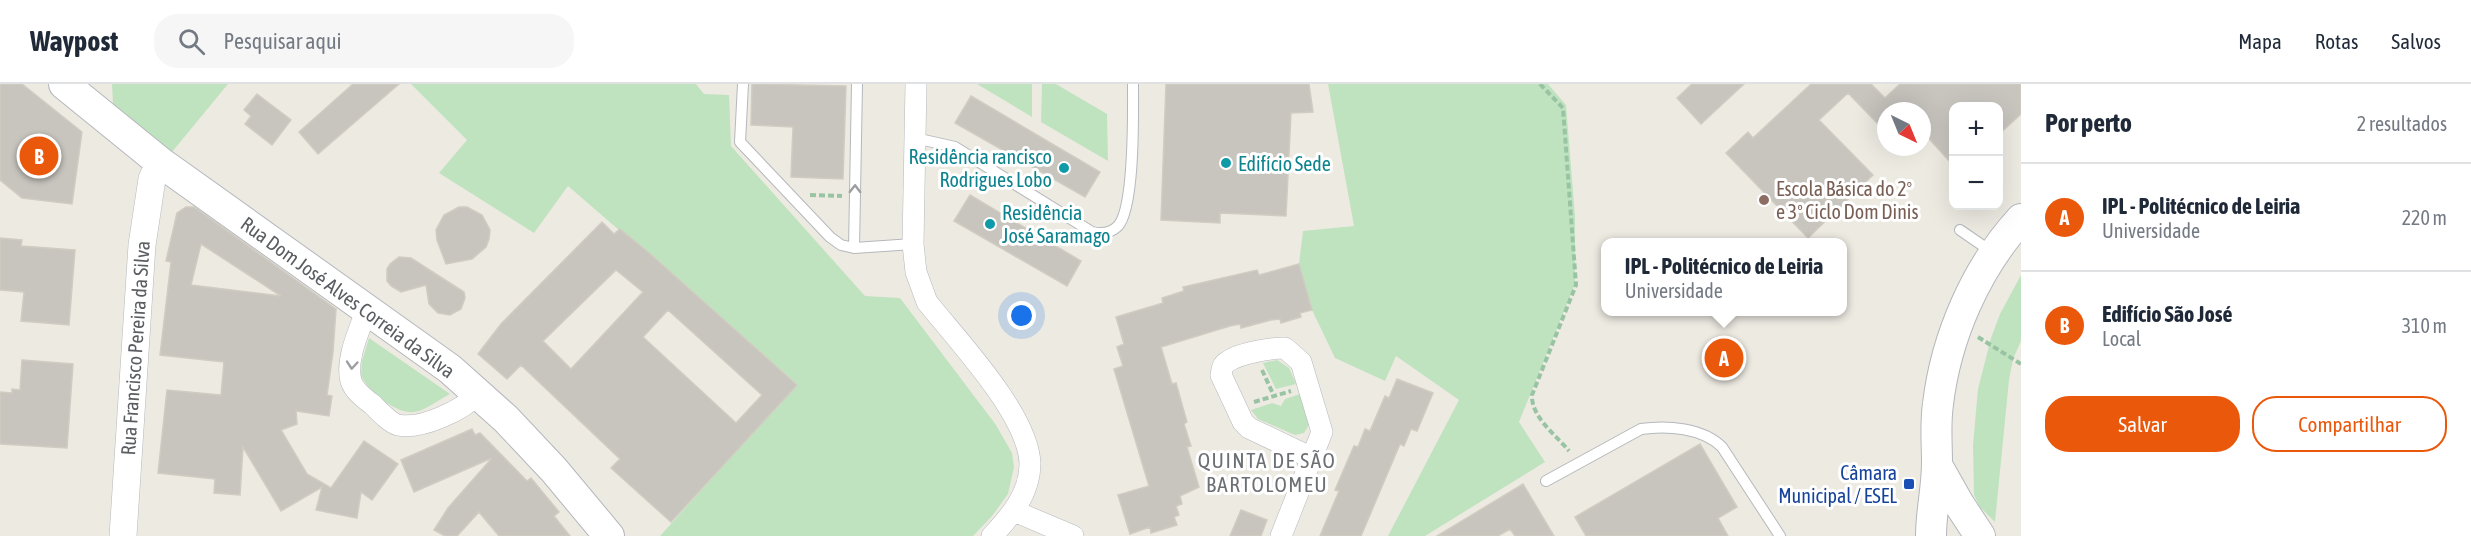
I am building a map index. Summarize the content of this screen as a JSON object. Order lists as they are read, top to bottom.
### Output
{
  "streets": {
    "main road": ["Rua Dom José Alves Correia da Silva"],
    "street": ["Rua Francisco Pereira da Silva"]
  },
  "crossings": [
    ["Rua Dom José Alves Correia da Silva", "Rua Francisco Pereira da Silva"]
  ],
  "districts": ["QUINTA DE SÃO BARTOLOMEU"],
  "places": {
    "other": [
      "Edifício Sede",
      "Residência rancisco Rodrigues Lobo",
      "Escola Básica do 2º e 3º Ciclo Dom Dinis",
      "Residência José Saramago"
    ],
    "transit": ["Câmara Municipal / ESEL"]
  },
  "north": "bottom right",
  "page": {
    "header": "Waypost",
    "search": "Pesquisar aqui",
    "nav": ["Mapa", "Rotas", "Salvos"],
    "heading": ["Por perto", "2 resultados"],
    "map_buttons": ["+", "−"],
    "pins": ["B", "A"],
    "list": [
      {
        "mark": "A",
        "name": "IPL - Politécnico de Leiria",
        "note": "Universidade",
        "value": "220 m"
      },
      {
        "mark": "B",
        "name": "Edifício São José",
        "note": "Local",
        "value": "310 m"
      }
    ],
    "popup": ["IPL - Politécnico de Leiria", "Universidade"],
    "buttons": ["Salvar", "Compartilhar"]
  }
}
